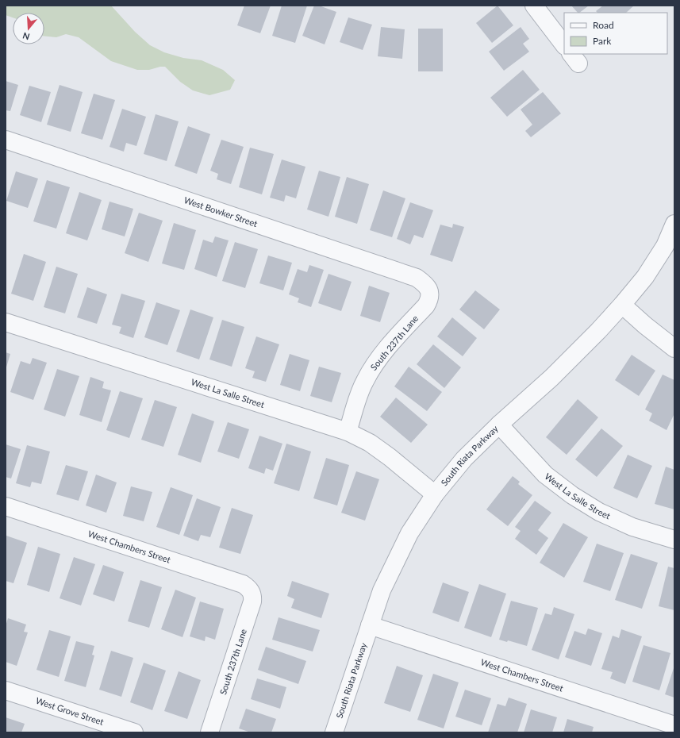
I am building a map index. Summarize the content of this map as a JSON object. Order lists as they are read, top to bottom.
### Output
{
  "streets": {
    "street": [
      "West Bowker Street",
      "South 237th Lane",
      "West La Salle Street",
      "South Riata Parkway",
      "West Chambers Street",
      "West Grove Street"
    ]
  },
  "crossings": [
    ["West Bowker Street", "South 237th Lane"],
    ["South 237th Lane", "West La Salle Street"],
    ["South 237th Lane", "West Chambers Street"],
    ["West La Salle Street", "South Riata Parkway"],
    ["South Riata Parkway", "West Chambers Street"]
  ],
  "legend": ["Road", "Park"],
  "north": "bottom"
}
